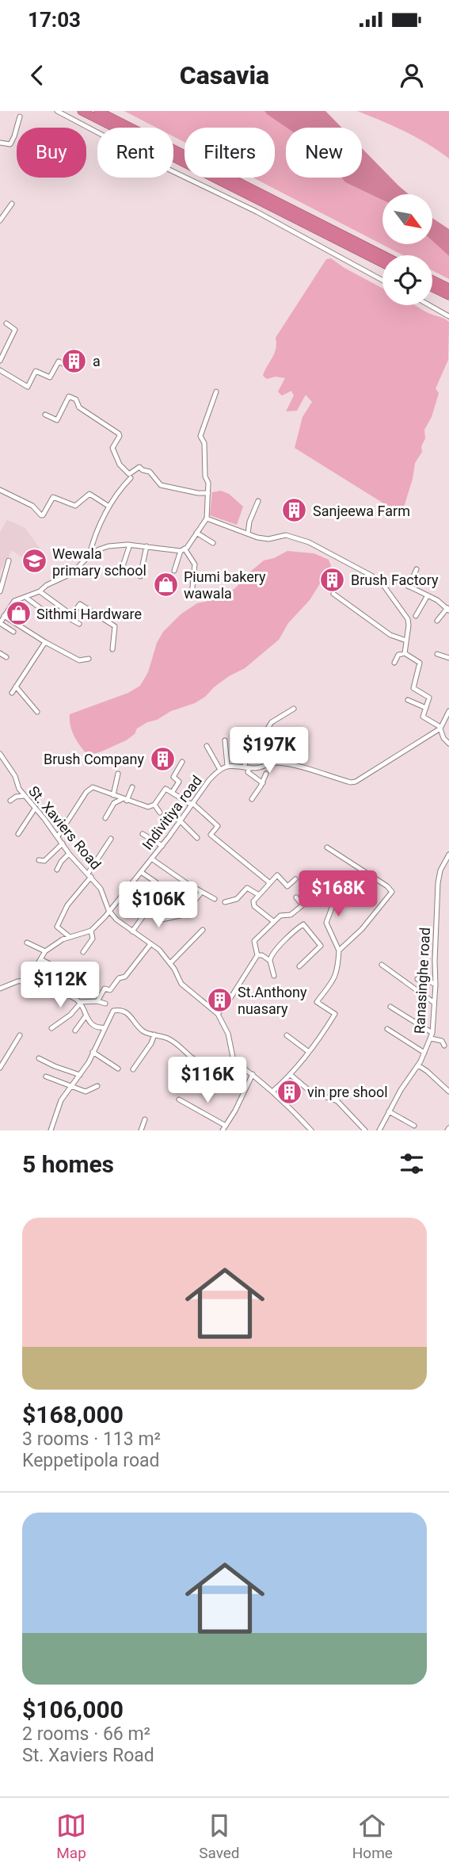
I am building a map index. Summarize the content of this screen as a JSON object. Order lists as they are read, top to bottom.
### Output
{
  "streets": {
    "street": ["Indivitiya road", "St. Xaviers Road", "Ranasinghe road"]
  },
  "crossings": [
    ["Indivitiya road", "St. Xaviers Road"]
  ],
  "places": {
    "building": [
      "a",
      "Sanjeewa Farm",
      "Brush Factory",
      "Brush Company",
      "St.Anthony nuasary",
      "vin pre shool"
    ],
    "school or university": ["Wewala primary school"],
    "shop": ["Piumi bakery wawala", "Sithmi Hardware"]
  },
  "north": "bottom right",
  "page": {
    "status": "17:03",
    "header": "Casavia",
    "chip": [
      "Buy",
      "Rent",
      "Filters",
      "New"
    ],
    "price": [
      "$197K",
      "$168K",
      "$106K",
      "$112K",
      "$116K"
    ],
    "heading": "5 homes",
    "list": [
      {
        "name": "$168,000",
        "note": "3 rooms · 113 m² · Keppetipola road"
      },
      {
        "name": "$106,000",
        "note": "2 rooms · 66 m² · St. Xaviers Road"
      }
    ],
    "tabs": ["Map", "Saved", "Home"]
  }
}
